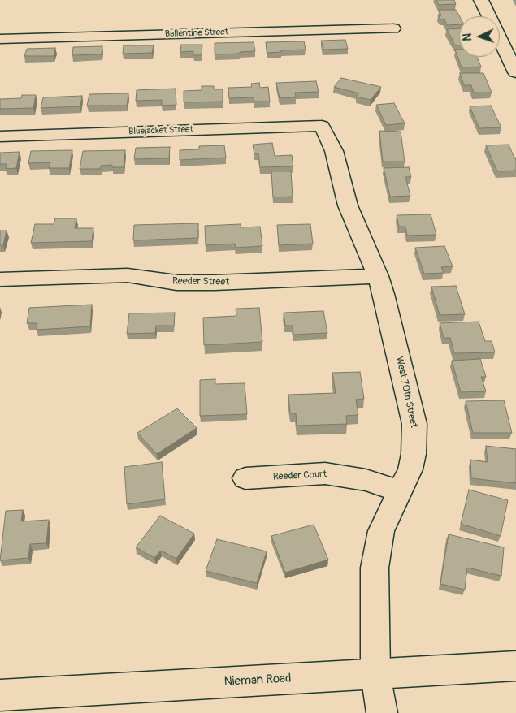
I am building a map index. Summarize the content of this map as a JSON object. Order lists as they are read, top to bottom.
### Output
{
  "streets": {
    "street": [
      "Ballentine Street",
      "Bluejacket Street",
      "Reeder Street",
      "West 70th Street",
      "Reeder Court",
      "Nieman Road"
    ]
  },
  "crossings": [
    ["Bluejacket Street", "West 70th Street"],
    ["Reeder Street", "West 70th Street"],
    ["West 70th Street", "Reeder Court"],
    ["West 70th Street", "Nieman Road"]
  ],
  "north": "left"
}
